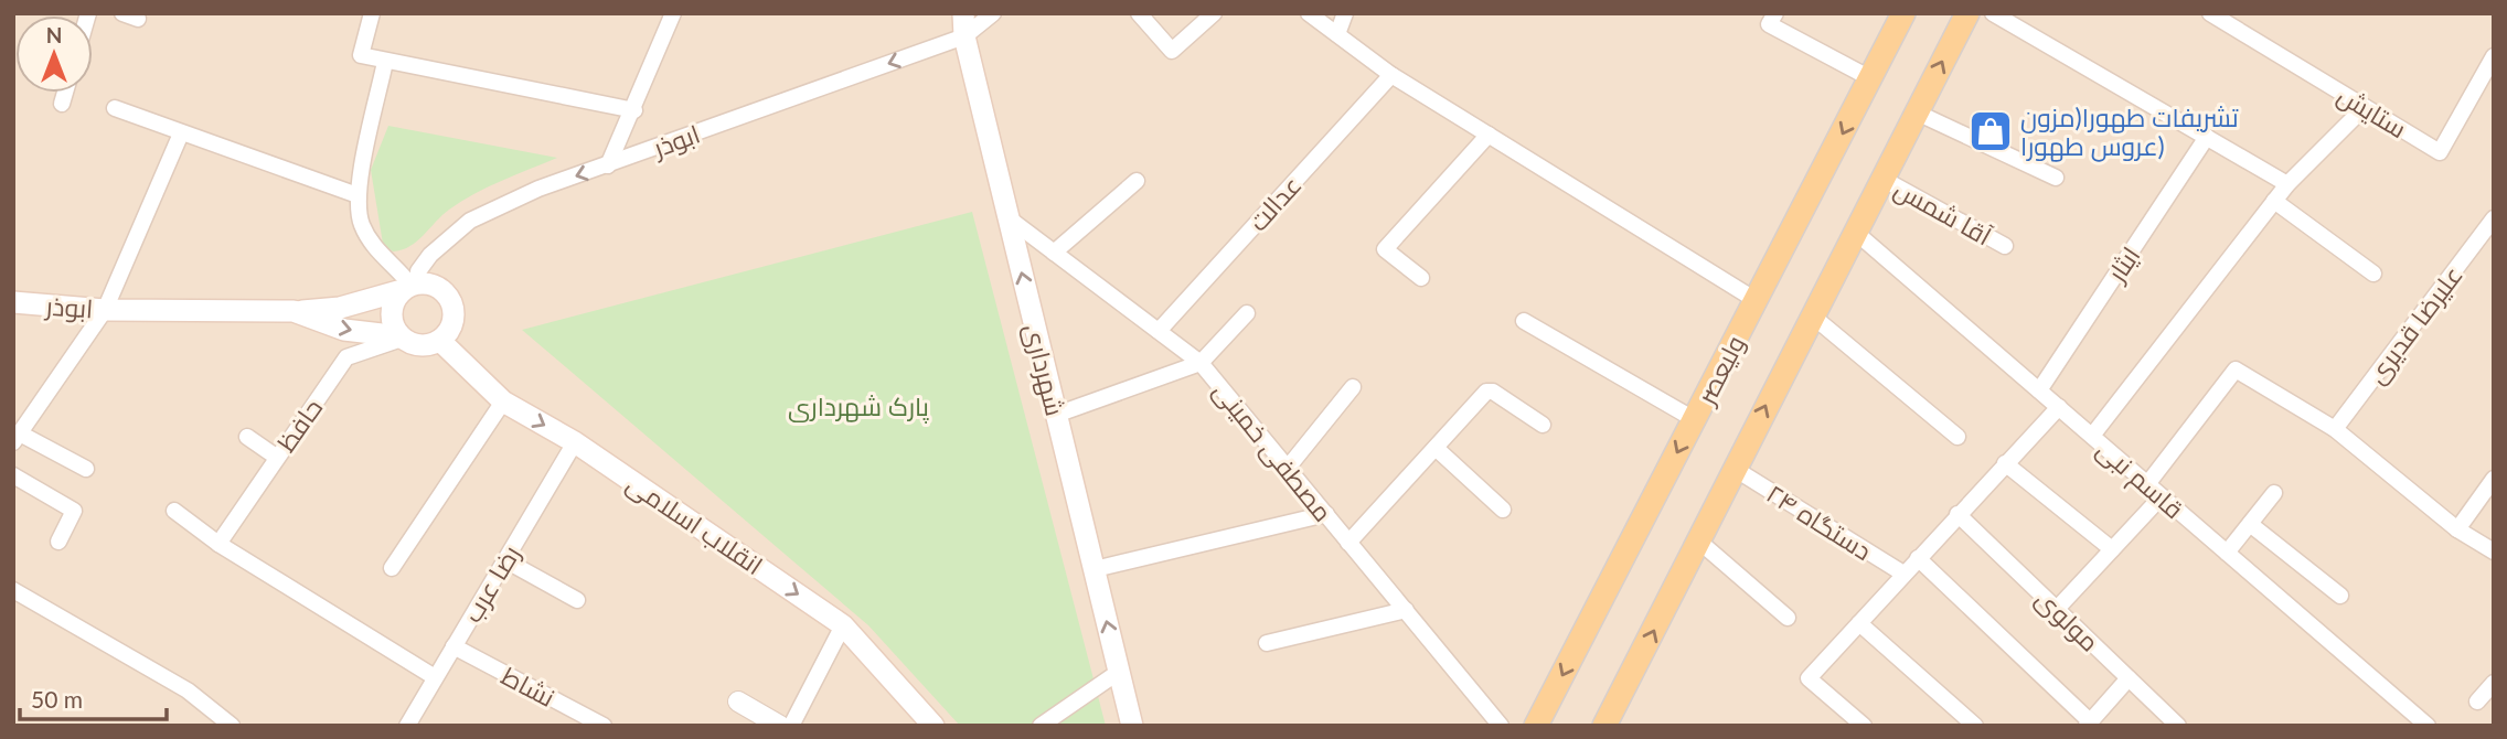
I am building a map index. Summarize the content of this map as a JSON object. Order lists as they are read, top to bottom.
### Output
{
  "streets": {
    "main road": [
      "ابوذر",
      "شهرداری",
      "ولیعصر",
      "انقلاب اسلامی"
    ],
    "street": [
      "ستایش",
      "عدالت",
      "آقا شمس",
      "ایثار",
      "علیرضا قدیری",
      "حافظ",
      "مصطفی خمینی",
      "قاسم نبی",
      "۲۴ دستگاه",
      "رضا عرب",
      "مولوی",
      "نشاط"
    ]
  },
  "crossings": [
    ["ابوذر", "شهرداری"],
    ["ابوذر", "حافظ"],
    ["ابوذر", "انقلاب اسلامی"],
    ["عدالت", "مصطفی خمینی"],
    ["ایثار", "قاسم نبی"],
    ["شهرداری", "مصطفی خمینی"],
    ["حافظ", "انقلاب اسلامی"],
    ["انقلاب اسلامی", "رضا عرب"],
    ["رضا عرب", "نشاط"]
  ],
  "one_way": ["شهرداری", "انقلاب اسلامی"],
  "parks": ["پارک شهرداری"],
  "places": {
    "shop": ["تشریفات طهورا(مزون عروس طهورا)"]
  },
  "scale_bar": "50 m",
  "north": "top"
}
